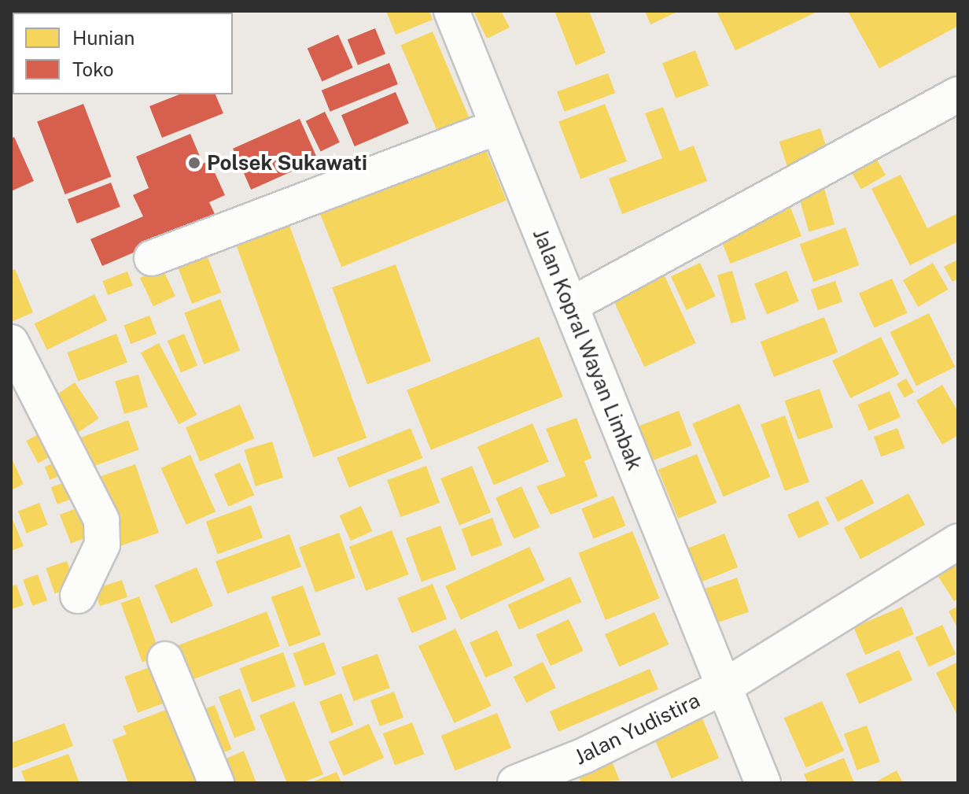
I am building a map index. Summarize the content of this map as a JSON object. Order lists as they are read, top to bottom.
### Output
{
  "streets": {
    "street": ["Jalan Kopral Wayan Limbak", "Jalan Yudistira"]
  },
  "crossings": [
    ["Jalan Kopral Wayan Limbak", "Jalan Yudistira"]
  ],
  "places": ["Polsek Sukawati"],
  "legend": ["Hunian", "Toko"]
}
